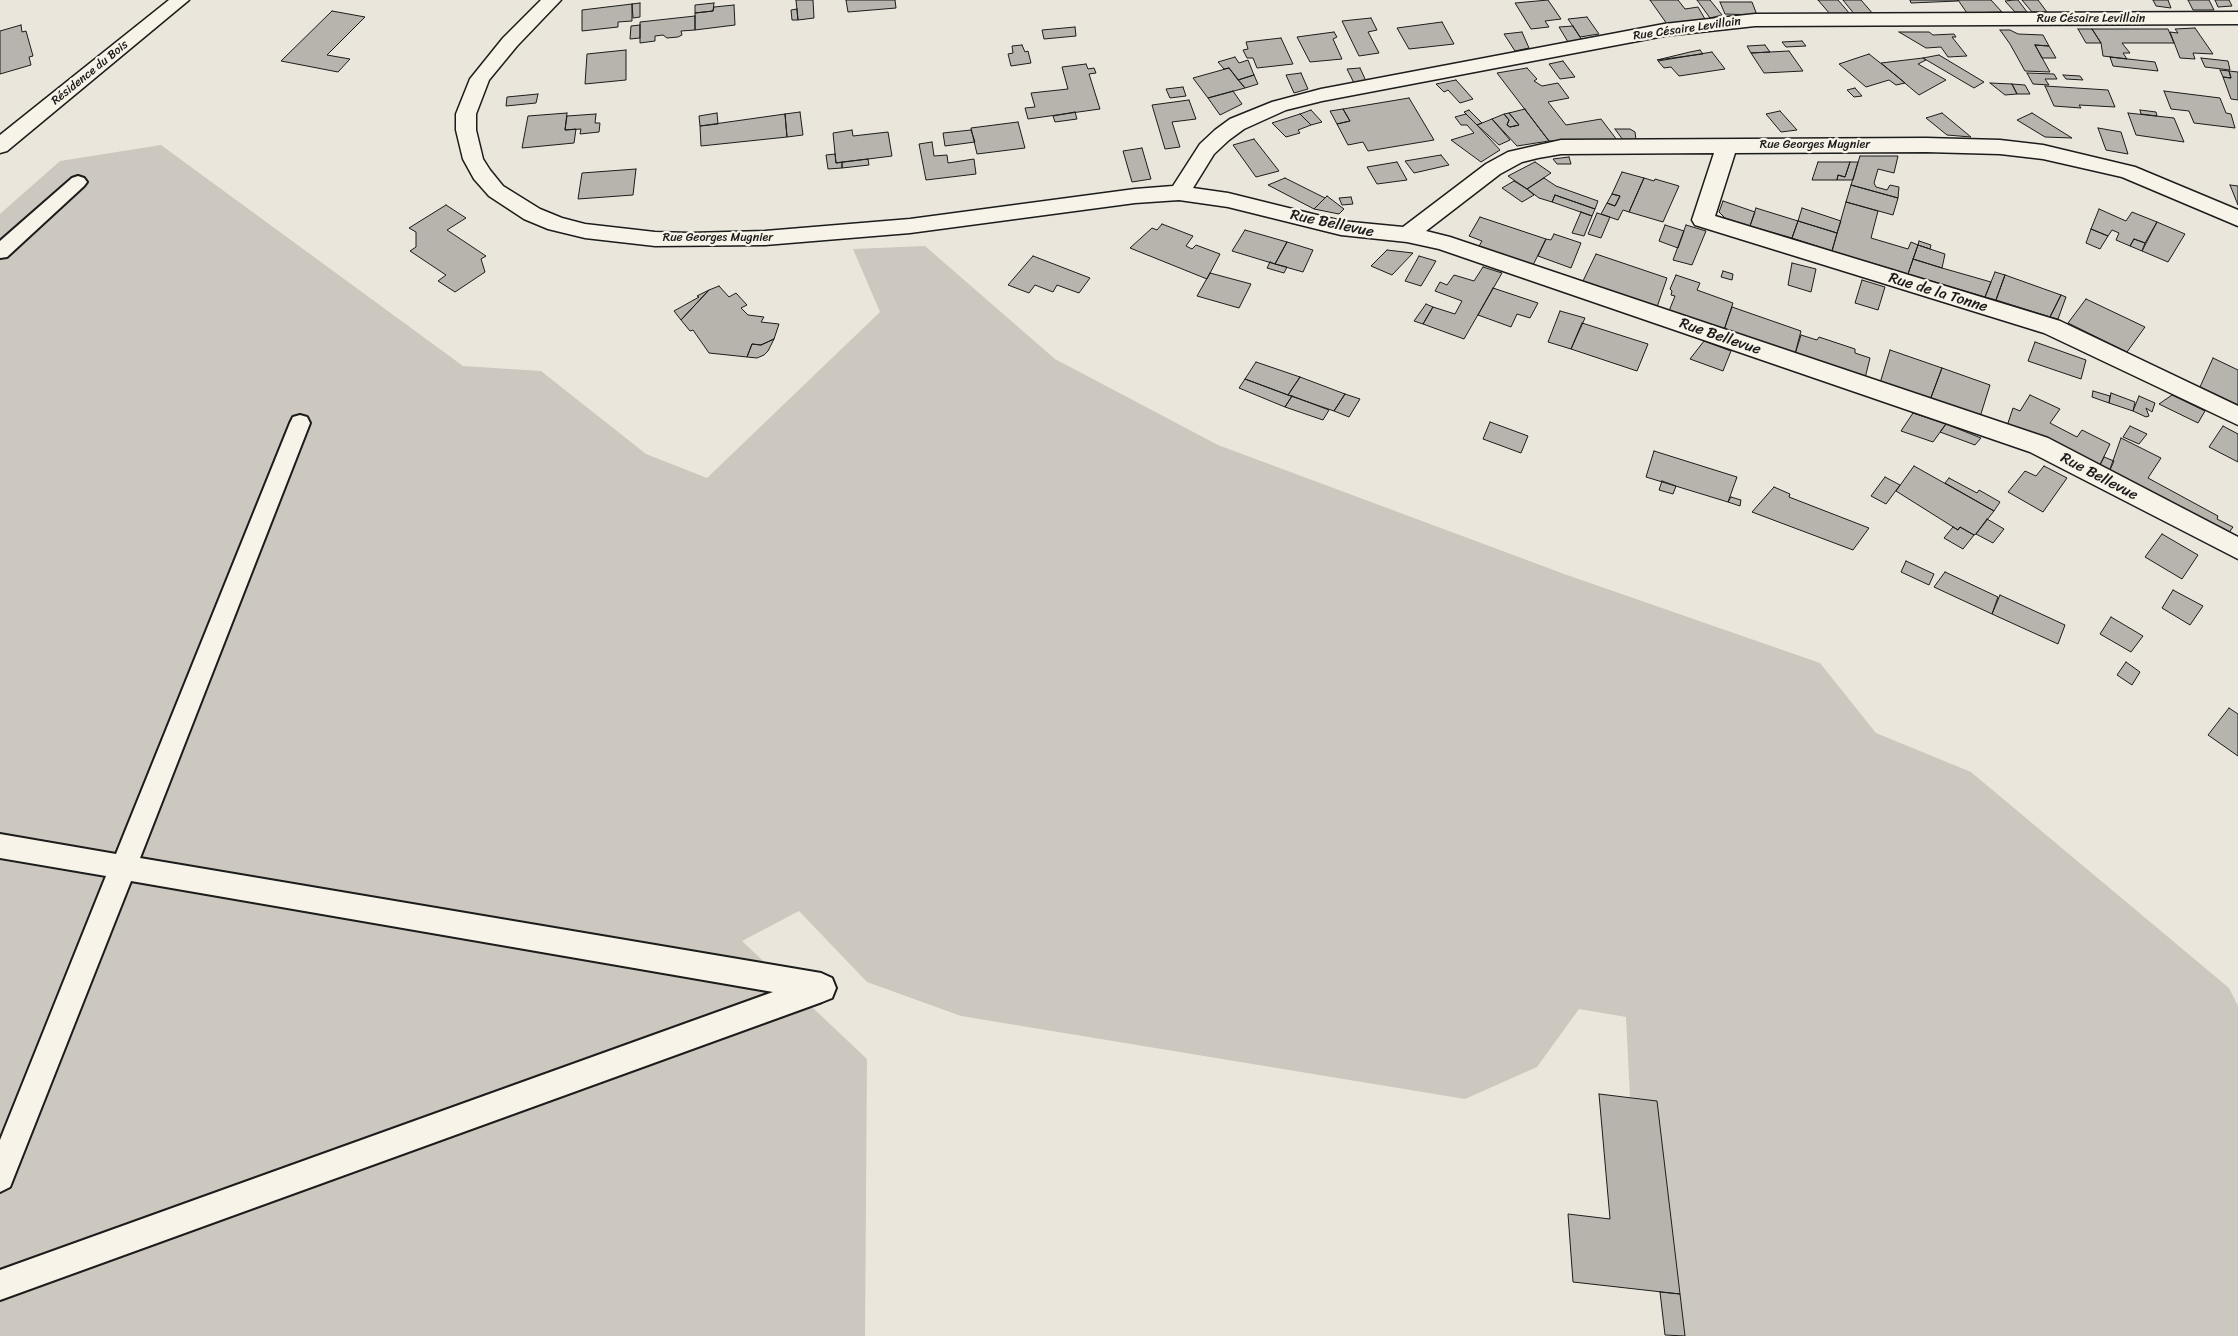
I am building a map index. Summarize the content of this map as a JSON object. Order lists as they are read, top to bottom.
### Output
{
  "streets": {
    "street": [
      "Rue Césaire Levillain",
      "Résidence du Bois",
      "Rue Georges Mugnier",
      "Rue Bellevue",
      "Rue de la Tonne"
    ]
  },
  "crossings": [
    ["Rue Césaire Levillain", "Rue Georges Mugnier"],
    ["Rue Césaire Levillain", "Rue Bellevue"],
    ["Rue Georges Mugnier", "Rue Bellevue"],
    ["Rue Georges Mugnier", "Rue de la Tonne"]
  ]
}
